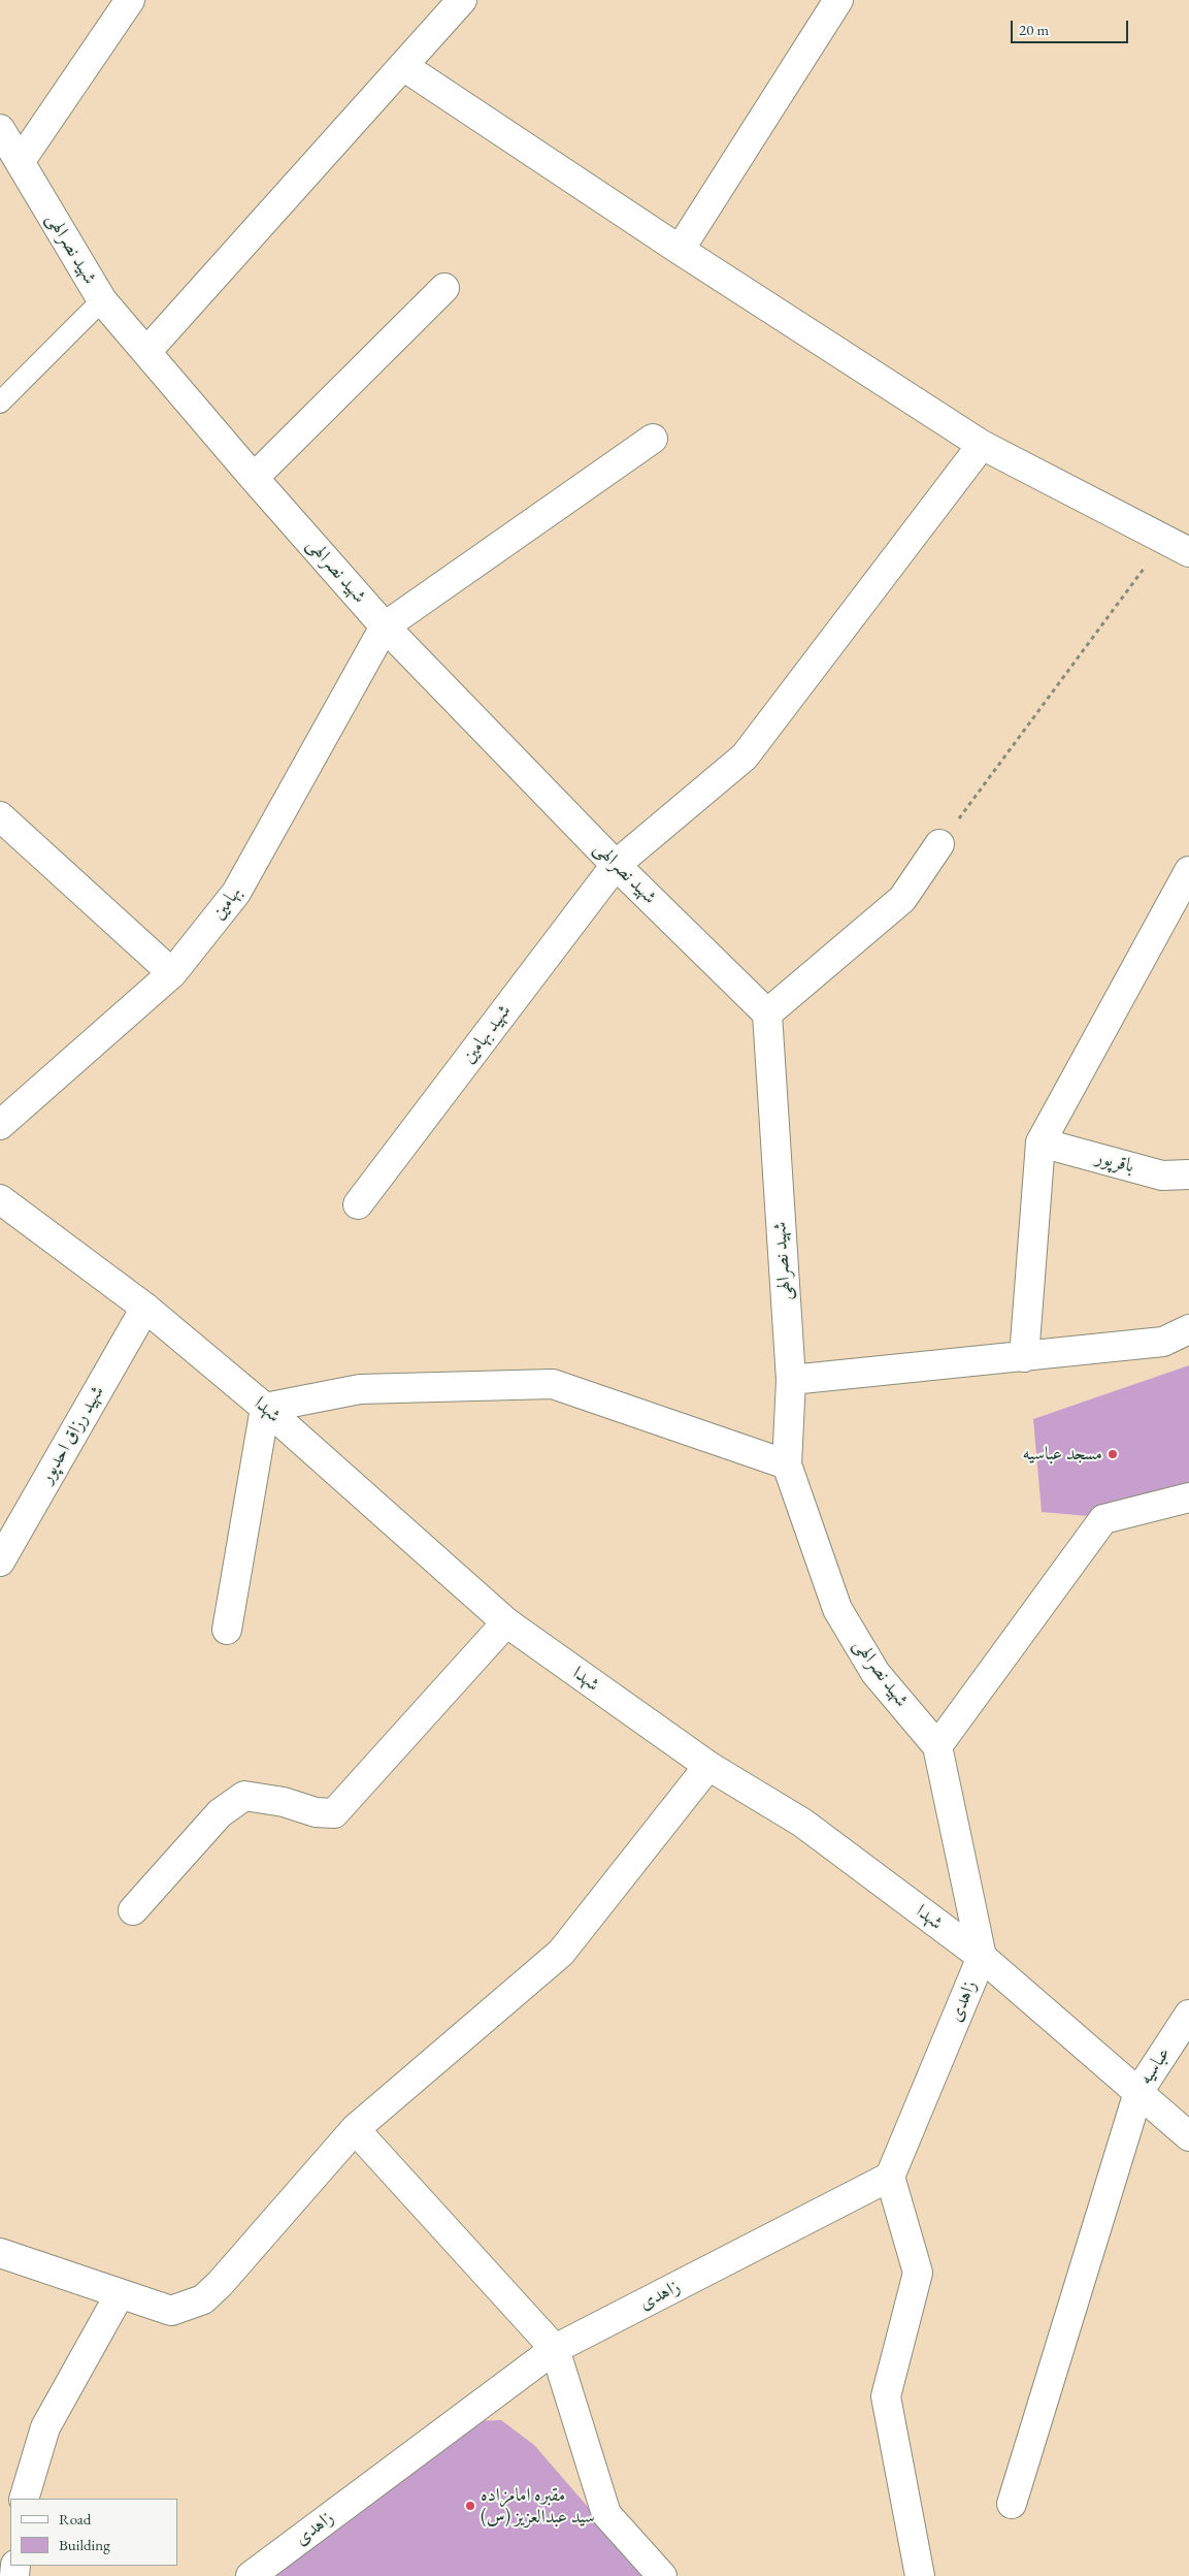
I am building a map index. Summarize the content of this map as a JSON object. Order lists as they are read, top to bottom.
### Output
{
  "streets": {
    "street": [
      "شهید نصرالهی",
      "بهامین",
      "شهید بهامین",
      "باقرپور",
      "شهدا",
      "شهید رزاق احدپور",
      "زاهدی",
      "عباسیه"
    ]
  },
  "crossings": [
    ["شهید نصرالهی", "بهامین"],
    ["شهید نصرالهی", "شهید بهامین"],
    ["شهدا", "شهید رزاق احدپور"],
    ["شهدا", "زاهدی"],
    ["شهدا", "عباسیه"]
  ],
  "places": ["مسجد عباسیه", "مقبره امامزاده سید عبدالعزیز (س)"],
  "legend": ["Road", "Building"],
  "scale_bar": "20 m"
}
